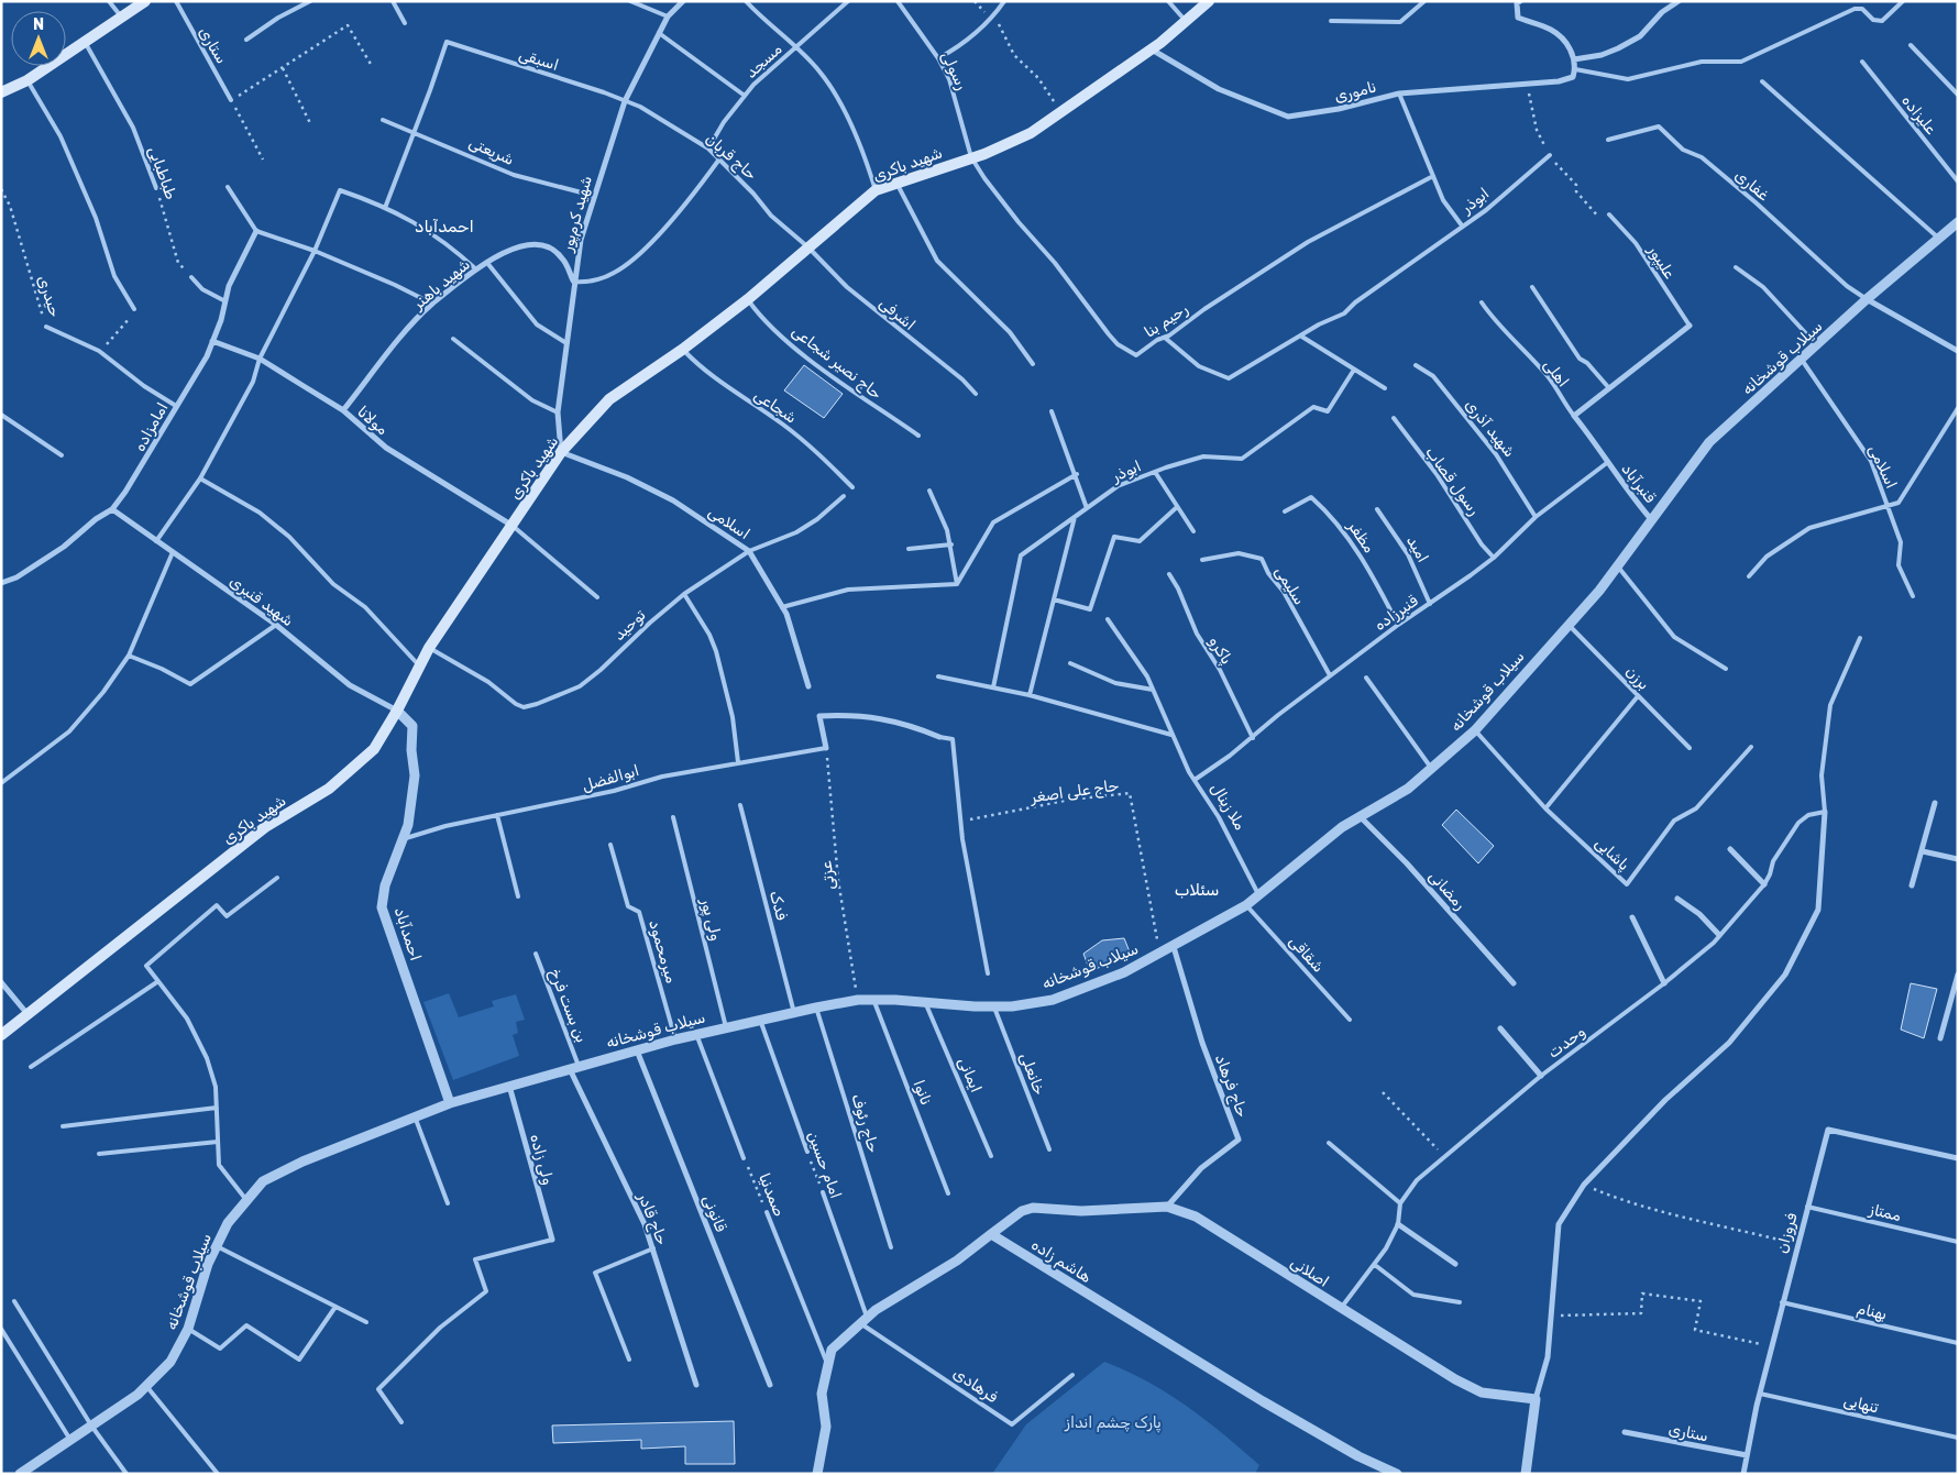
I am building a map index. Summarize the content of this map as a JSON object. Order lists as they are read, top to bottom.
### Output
{
  "streets": {
    "main road": ["شهید باکری"],
    "street": [
      "ستاری",
      "ناموری",
      "شهید کرم‌پور",
      "شهید باهنر",
      "سیلاب قوشخانه",
      "اهلی",
      "مولانا",
      "امامزاده",
      "اسلامی",
      "قنبرآباد",
      "شهید قنبری",
      "رمضانی",
      "احمدآباد",
      "حاج فرهاد",
      "ولی زاده",
      "قانونی",
      "حاج قادر",
      "فروزان",
      "هاشم زاده",
      "اصلانی"
    ],
    "lane": [
      "اسبقی",
      "مسجد",
      "رسولی",
      "علیزاده",
      "شریعتی",
      "حاج قربان",
      "طباطبایی",
      "غفاری",
      "ابوذر",
      "علیپور",
      "حیدری",
      "اشرفی",
      "رحیم بنا",
      "حاج نصیر شجاعی",
      "شجاعی",
      "شهید آذری",
      "رسول قصاب",
      "مظفر",
      "امید",
      "سلیمی",
      "قنبرزاده",
      "توحید",
      "پاکرو",
      "برزن",
      "ابوالفضل",
      "ملا زینال",
      "پاشایی",
      "فدک",
      "ولی پور",
      "میرمحمود",
      "شقاقی",
      "بن بست فرخ",
      "وحدت",
      "خانعلی",
      "ایمانی",
      "نانوا",
      "حاج رئوف",
      "امام حسین",
      "صمدنیا",
      "ممتاز",
      "بهنام",
      "فرهادی",
      "تنهایی"
    ],
    "path": ["حاج علی اصغر", "عزتی"]
  },
  "crossings": [
    ["ستاری", "فروزان"],
    ["اسبقی", "شریعتی"],
    ["اسبقی", "حاج قربان"],
    ["اسبقی", "شهید کرم‌پور"],
    ["مسجد", "حاج قربان"],
    ["رسولی", "شهید باکری"],
    ["رسولی", "رحیم بنا"],
    ["ناموری", "شهید باکری"],
    ["شریعتی", "شهید کرم‌پور"],
    ["حاج قربان", "شهید باکری"],
    ["حاج قربان", "شهید کرم‌پور"],
    ["حاج قربان", "اشرفی"],
    ["شهید باکری", "شهید کرم‌پور"],
    ["شهید باکری", "اشرفی"],
    ["شهید باکری", "رحیم بنا"],
    ["شهید باکری", "حاج نصیر شجاعی"],
    ["شهید باکری", "شجاعی"],
    ["شهید باکری", "مولانا"],
    ["شهید باکری", "اسلامی"],
    ["شهید باکری", "شهید قنبری"],
    ["شهید باکری", "توحید"],
    ["شهید باکری", "احمدآباد"],
    ["غفاری", "سیلاب قوشخانه"],
    ["ابوذر", "رحیم بنا"],
    ["شهید کرم‌پور", "شهید باهنر"],
    ["شهید کرم‌پور", "اسلامی"],
    ["شهید باهنر", "مولانا"],
    ["حیدری", "امامزاده"],
    ["سیلاب قوشخانه", "اسلامی"],
    ["سیلاب قوشخانه", "قنبرآباد"],
    ["سیلاب قوشخانه", "برزن"],
    ["سیلاب قوشخانه", "حاج علی اصغر"],
    ["سیلاب قوشخانه", "ملا زینال"],
    ["سیلاب قوشخانه", "پاشایی"],
    ["سیلاب قوشخانه", "عزتی"],
    ["سیلاب قوشخانه", "رمضانی"],
    ["سیلاب قوشخانه", "فدک"],
    ["سیلاب قوشخانه", "ولی پور"],
    ["سیلاب قوشخانه", "احمدآباد"],
    ["سیلاب قوشخانه", "میرمحمود"],
    ["سیلاب قوشخانه", "شقاقی"],
    ["سیلاب قوشخانه", "بن بست فرخ"],
    ["سیلاب قوشخانه", "خانعلی"],
    ["سیلاب قوشخانه", "ایمانی"],
    ["سیلاب قوشخانه", "حاج فرهاد"],
    ["سیلاب قوشخانه", "نانوا"],
    ["سیلاب قوشخانه", "حاج رئوف"],
    ["سیلاب قوشخانه", "ولی زاده"],
    ["سیلاب قوشخانه", "امام حسین"],
    ["سیلاب قوشخانه", "صمدنیا"],
    ["سیلاب قوشخانه", "قانونی"],
    ["سیلاب قوشخانه", "حاج قادر"],
    ["اهلی", "قنبرآباد"],
    ["اهلی", "قنبرزاده"],
    ["مولانا", "امامزاده"],
    ["امامزاده", "شهید قنبری"],
    ["شهید آذری", "قنبرزاده"],
    ["اسلامی", "توحید"],
    ["رسول قصاب", "قنبرزاده"],
    ["قنبرآباد", "قنبرزاده"],
    ["مظفر", "قنبرزاده"],
    ["امید", "قنبرزاده"],
    ["سلیمی", "قنبرزاده"],
    ["شهید قنبری", "احمدآباد"],
    ["قنبرزاده", "پاکرو"],
    ["قنبرزاده", "ملا زینال"],
    ["ابوالفضل", "عزتی"],
    ["ابوالفضل", "احمدآباد"],
    ["بن بست فرخ", "حاج قادر"],
    ["حاج فرهاد", "اصلانی"],
    ["امام حسین", "فرهادی"],
    ["ممتاز", "فروزان"],
    ["فروزان", "بهنام"],
    ["فروزان", "تنهایی"],
    ["هاشم زاده", "اصلانی"]
  ],
  "districts": ["احمدآباد", "سئلاب"],
  "parks": ["پارک چشم انداز"],
  "north": "top"
}
